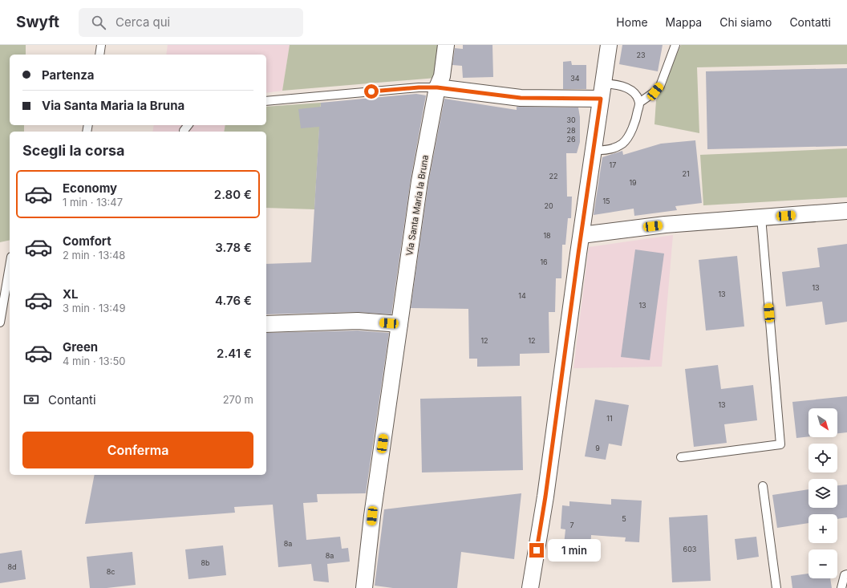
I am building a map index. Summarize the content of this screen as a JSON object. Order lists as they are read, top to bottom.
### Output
{
  "streets": {
    "street": ["Via Santa Maria la Bruna"]
  },
  "house_numbers": [
    "23",
    "34",
    "30",
    "28",
    "26",
    "17",
    "21",
    "22",
    "19",
    "15",
    "20",
    "18",
    "16",
    "13",
    "13",
    "14",
    "13",
    "12",
    "12",
    "13",
    "11",
    "9",
    "5",
    "7",
    "8a",
    "603",
    "8a",
    "8b",
    "8d",
    "8c"
  ],
  "north": "bottom right",
  "page": {
    "header": "Swyft",
    "search": "Cerca qui",
    "nav": [
      "Home",
      "Mappa",
      "Chi siamo",
      "Contatti"
    ],
    "banner": ["Partenza", "Via Santa Maria la Bruna"],
    "heading": "Scegli la corsa",
    "list": [
      {
        "name": "Economy",
        "note": "1 min · 13:47",
        "value": "2.80 €"
      },
      {
        "name": "Comfort",
        "note": "2 min · 13:48",
        "value": "3.78 €"
      },
      {
        "name": "XL",
        "note": "3 min · 13:49",
        "value": "4.76 €"
      },
      {
        "name": "Green",
        "note": "4 min · 13:50",
        "value": "2.41 €"
      }
    ],
    "pay": ["Contanti", "270 m"],
    "map_buttons": ["+", "−"],
    "buttons": "Conferma",
    "bubble": "1 min"
  }
}
